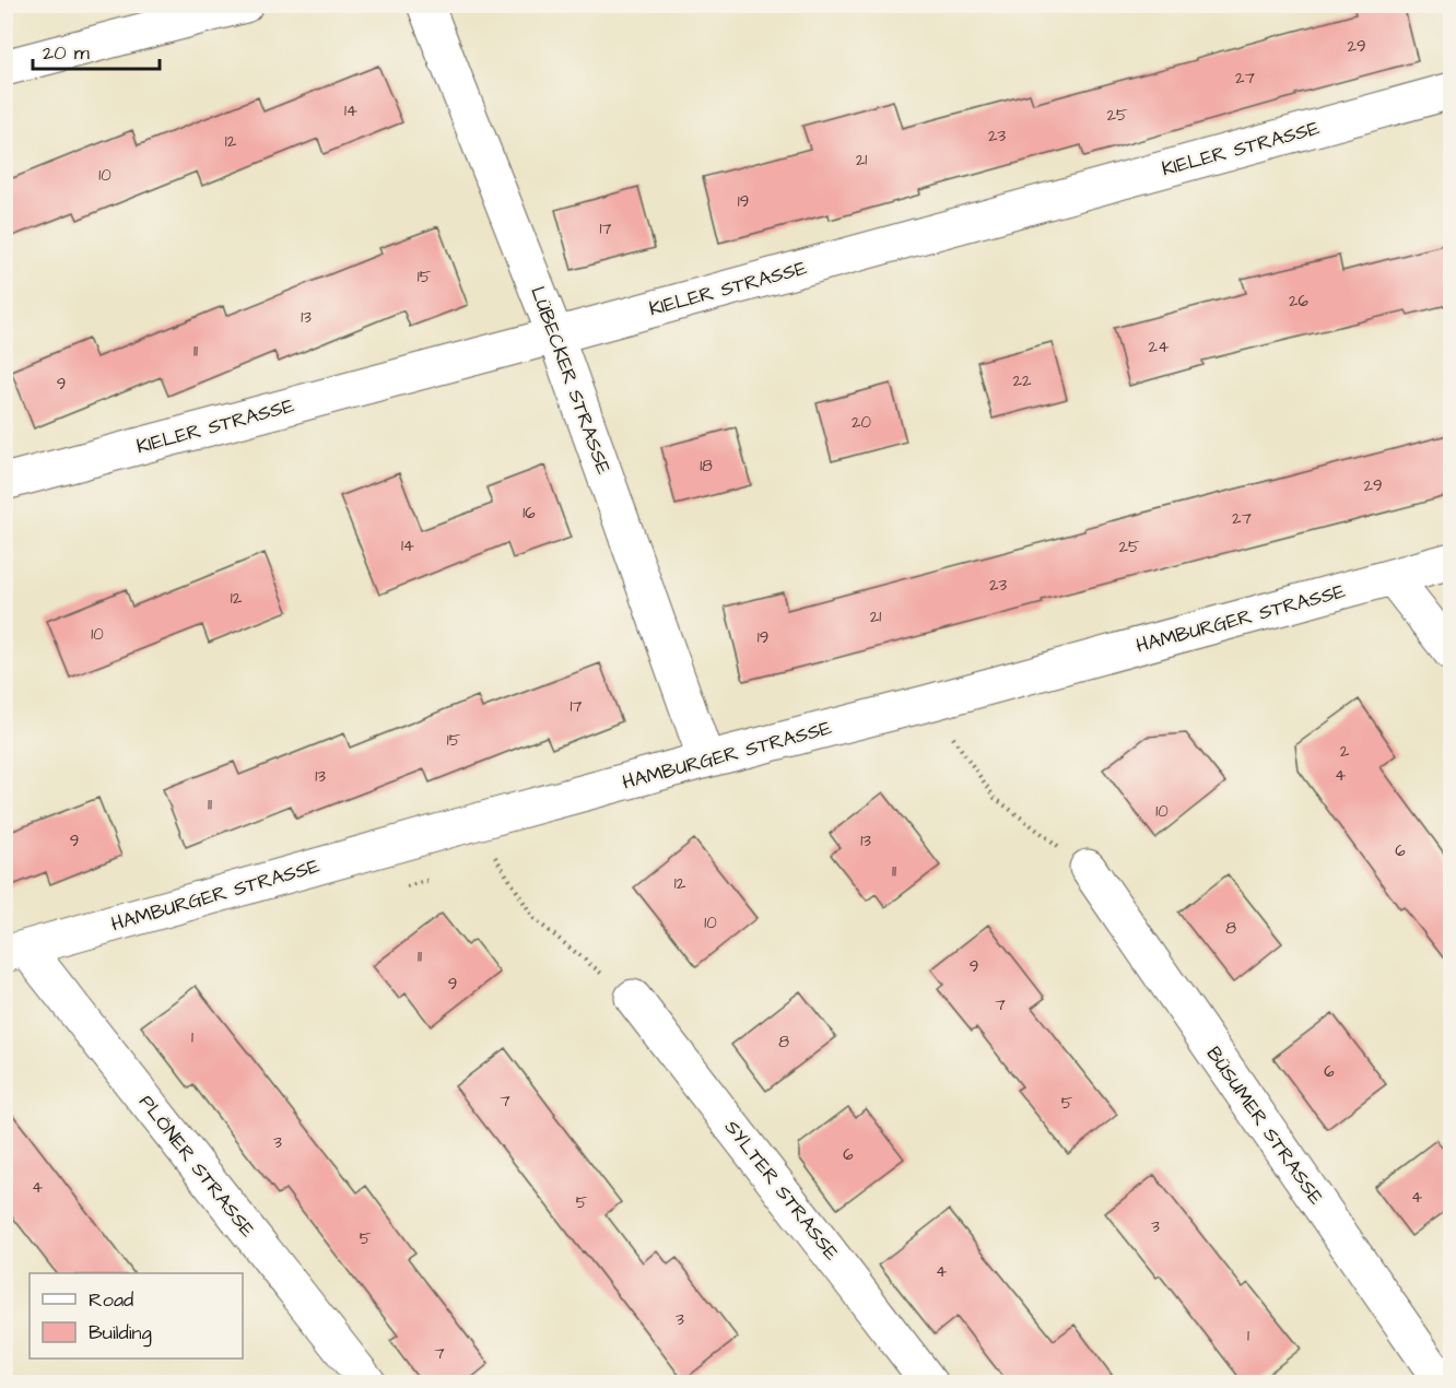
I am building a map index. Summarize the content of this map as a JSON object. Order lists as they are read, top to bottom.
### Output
{
  "streets": {
    "street": [
      "KIELER STRASSE",
      "LÜBECKER STRASSE",
      "HAMBURGER STRASSE",
      "BÜSUMER STRASSE",
      "PLÖNER STRASSE",
      "SYLTER STRASSE"
    ]
  },
  "crossings": [
    ["KIELER STRASSE", "LÜBECKER STRASSE"],
    ["LÜBECKER STRASSE", "HAMBURGER STRASSE"],
    ["HAMBURGER STRASSE", "PLÖNER STRASSE"]
  ],
  "house_numbers": [
    "29",
    "27",
    "14",
    "25",
    "23",
    "12",
    "21",
    "10",
    "19",
    "17",
    "15",
    "26",
    "13",
    "24",
    "11",
    "22",
    "9",
    "20",
    "18",
    "29",
    "16",
    "27",
    "14",
    "25",
    "23",
    "12",
    "21",
    "10",
    "19",
    "17",
    "15",
    "2",
    "4",
    "13",
    "11",
    "10",
    "9",
    "13",
    "6",
    "11",
    "12",
    "10",
    "8",
    "11",
    "9",
    "9",
    "7",
    "1",
    "8",
    "6",
    "7",
    "5",
    "3",
    "6",
    "4",
    "4",
    "5",
    "3",
    "5",
    "4",
    "3",
    "1",
    "7"
  ],
  "legend": ["Road", "Building"],
  "scale_bar": "20 m"
}
